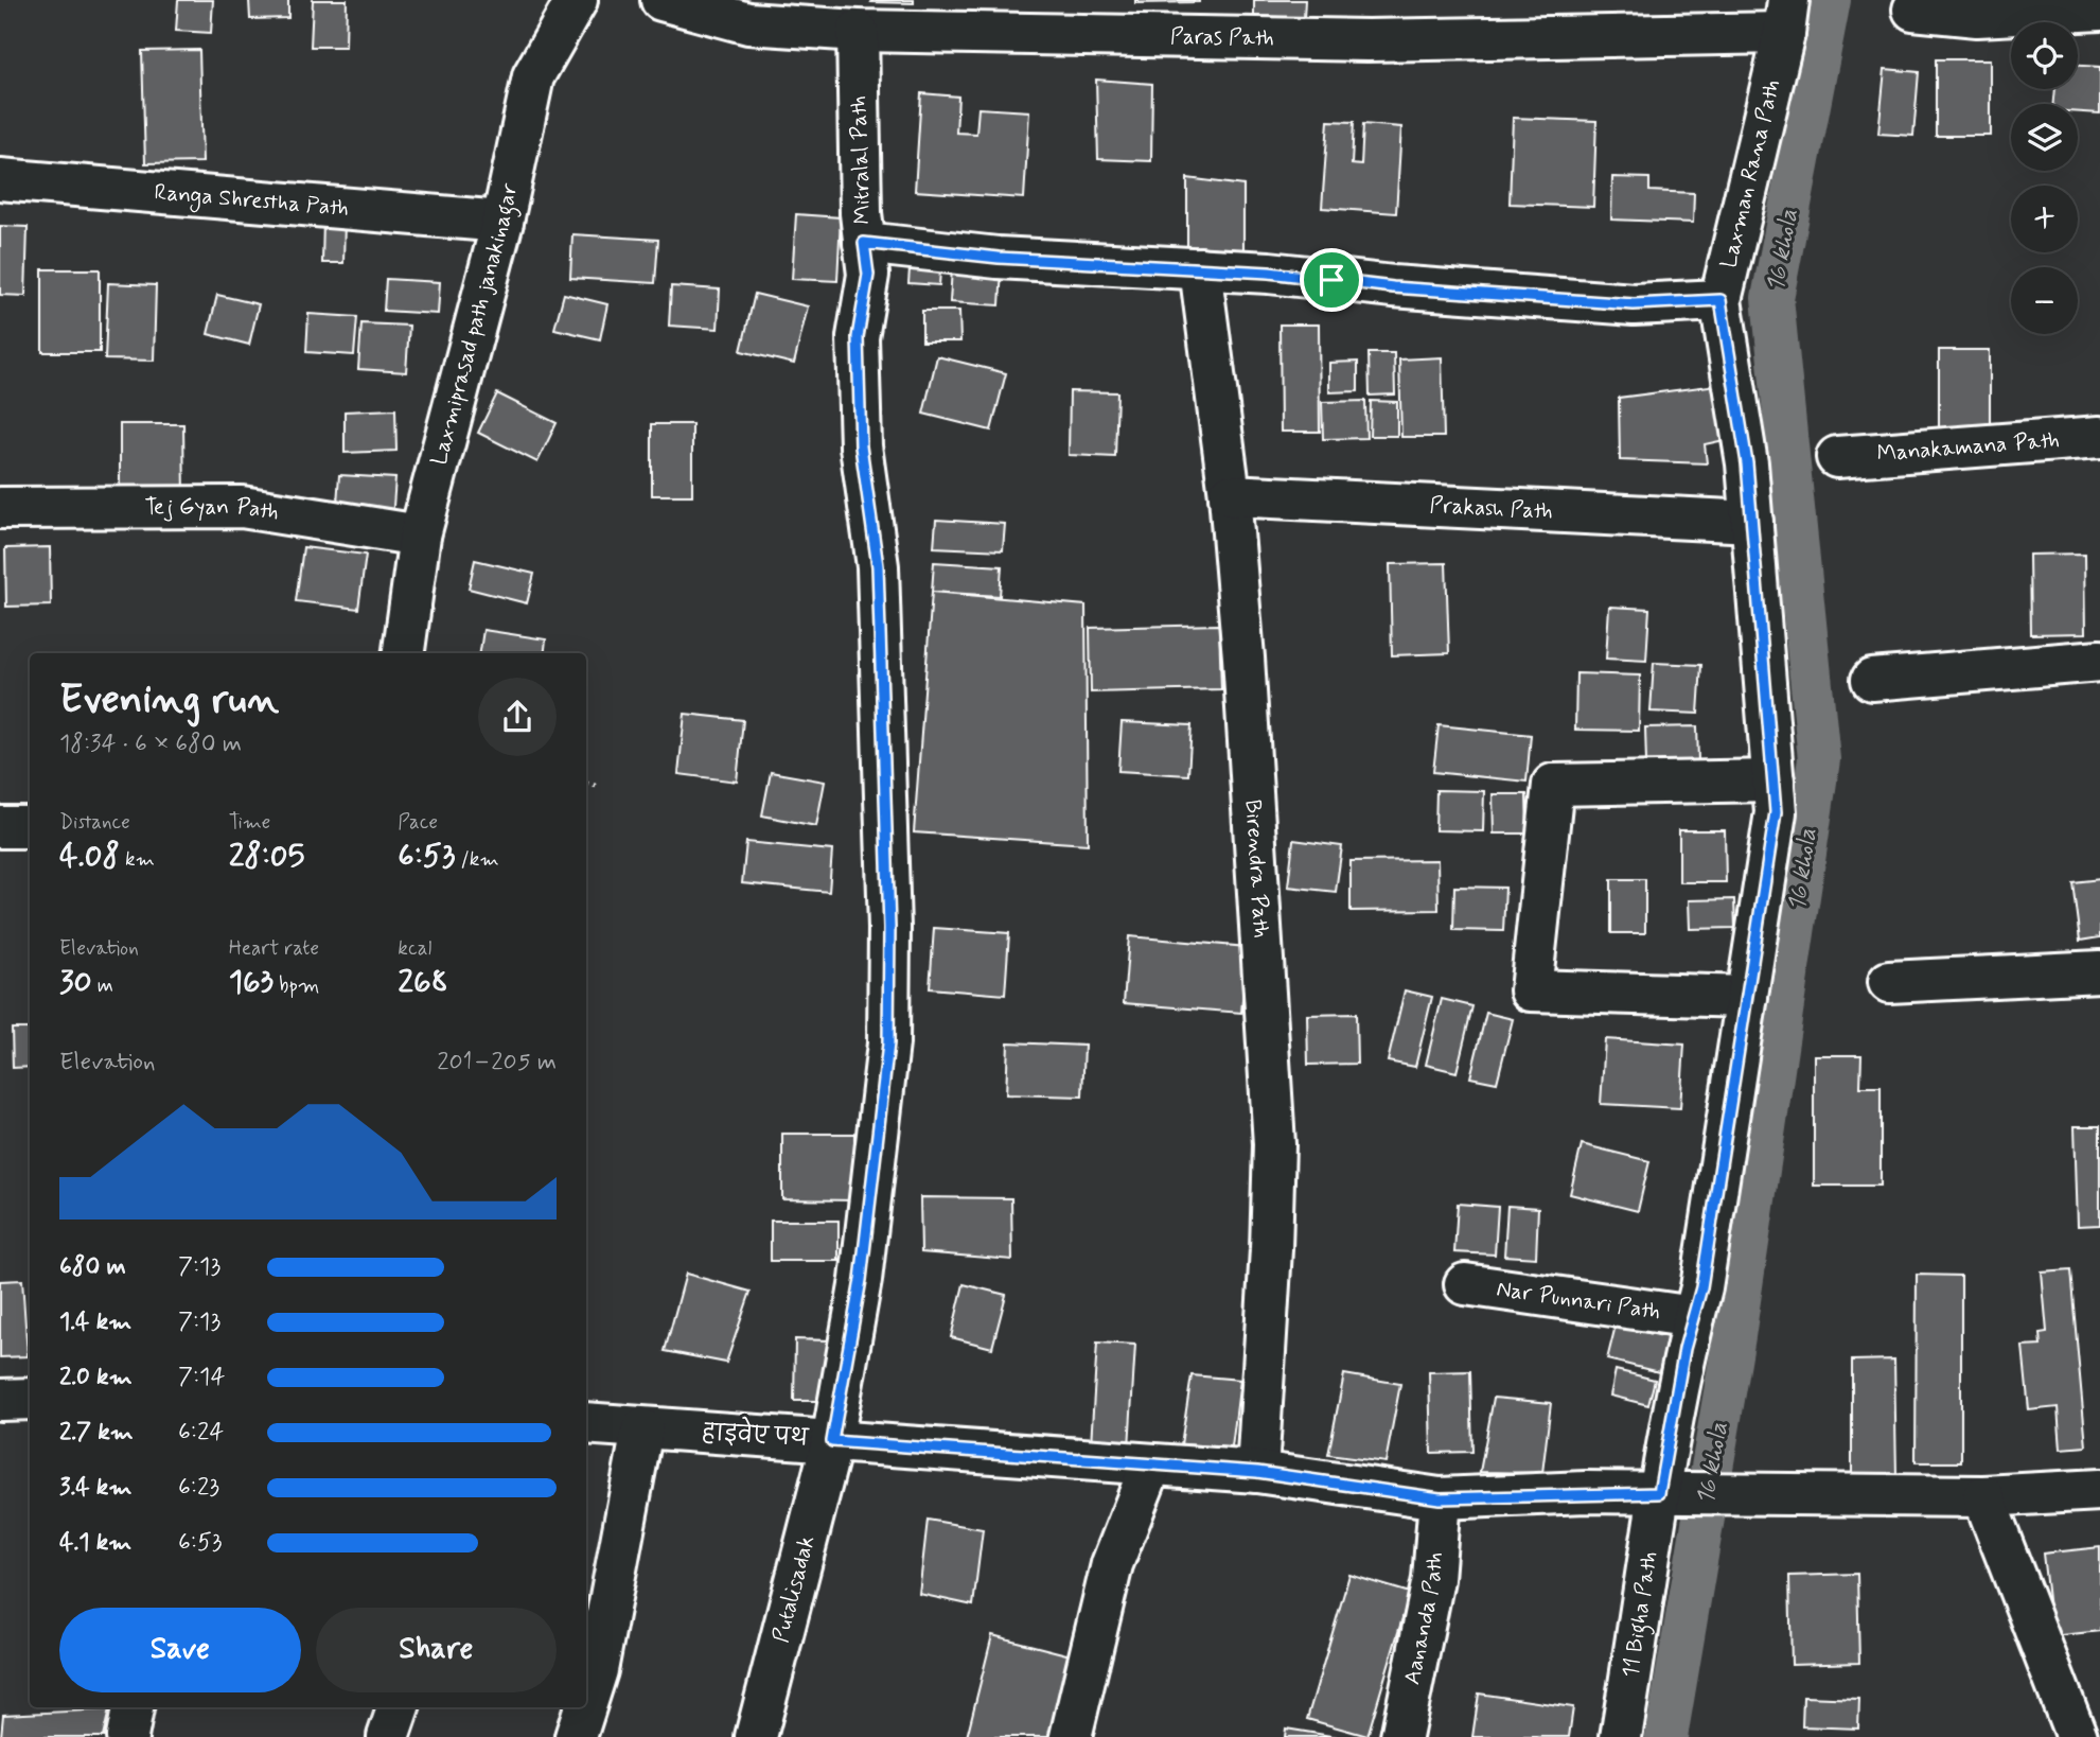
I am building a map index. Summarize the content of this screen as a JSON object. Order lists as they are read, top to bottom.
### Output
{
  "streets": {
    "street": [
      "Paras Path",
      "Mitralal Path",
      "Laxman Rana Path",
      "Ranga Shrestha Path",
      "Laxmiprasad path janakinagar",
      "Manakamana Path",
      "Prakash Path",
      "Tej Gyan Path",
      "Birendra Path",
      "Nar Punnari Path",
      "हाइवेए पथ",
      "Putalisadak",
      "11 Bigha Path",
      "Aananda Path"
    ]
  },
  "crossings": [
    ["Paras Path", "Mitralal Path"],
    ["Paras Path", "Laxman Rana Path"],
    ["Mitralal Path", "हाइवेए पथ"],
    ["Mitralal Path", "Putalisadak"],
    ["Laxman Rana Path", "Prakash Path"],
    ["Laxman Rana Path", "Nar Punnari Path"],
    ["Laxman Rana Path", "हाइवेए पथ"],
    ["Laxman Rana Path", "11 Bigha Path"],
    ["Ranga Shrestha Path", "Laxmiprasad path janakinagar"],
    ["Laxmiprasad path janakinagar", "Tej Gyan Path"],
    ["Prakash Path", "Birendra Path"],
    ["Birendra Path", "हाइवेए पथ"],
    ["हाइवेए पथ", "Putalisadak"],
    ["हाइवेए पथ", "11 Bigha Path"],
    ["हाइवेए पथ", "Aananda Path"]
  ],
  "water": ["16 khola"],
  "page": {
    "map_buttons": ["+", "−"],
    "heading": ["Evening run", "18:34 · 6 × 680 m"],
    "stats": [
      ["Distance", "4.08 km"],
      ["Time", "28:05"],
      ["Pace", "6:53 /km"],
      ["Elevation", "30 m"],
      ["Heart rate", "163 bpm"],
      ["kcal", "268"]
    ],
    "chart": ["Elevation", "201–205 m"],
    "list": [
      {
        "name": "680 m",
        "note": "7:13"
      },
      {
        "name": "1.4 km",
        "note": "7:13"
      },
      {
        "name": "2.0 km",
        "note": "7:14"
      },
      {
        "name": "2.7 km",
        "note": "6:24"
      },
      {
        "name": "3.4 km",
        "note": "6:23"
      },
      {
        "name": "4.1 km",
        "note": "6:53"
      }
    ],
    "buttons": ["Save", "Share"]
  }
}
